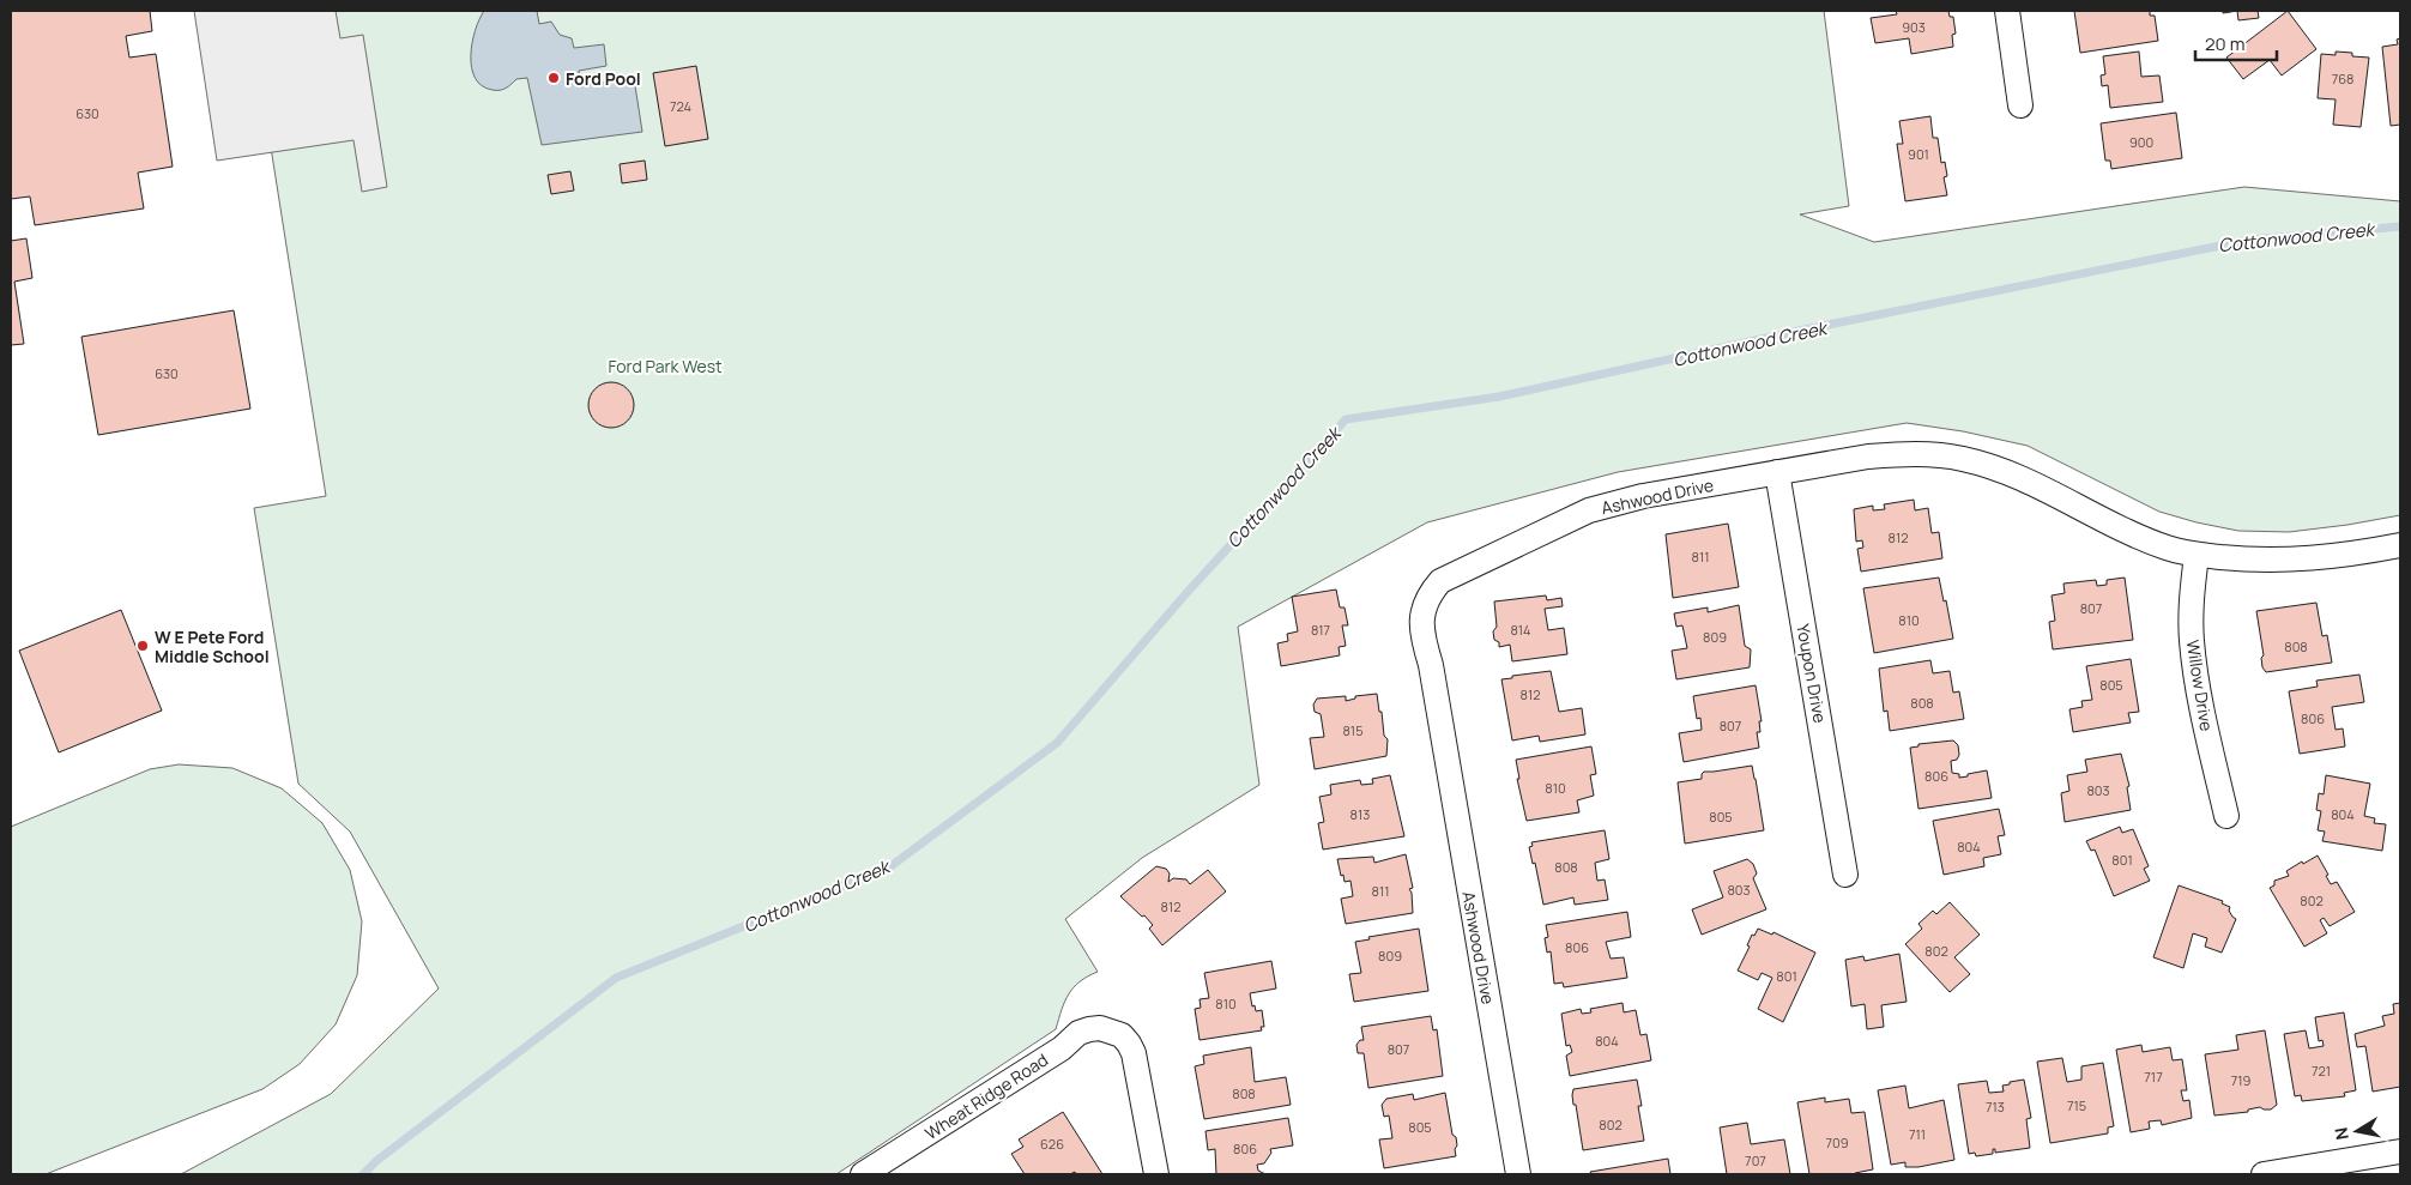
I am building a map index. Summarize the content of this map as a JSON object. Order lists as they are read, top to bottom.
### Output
{
  "streets": {
    "street": [
      "Ashwood Drive",
      "Youpon Drive",
      "Willow Drive",
      "Wheat Ridge Road"
    ]
  },
  "crossings": [
    ["Ashwood Drive", "Youpon Drive"],
    ["Ashwood Drive", "Willow Drive"]
  ],
  "water": ["Cottonwood Creek"],
  "parks": ["Ford Park West"],
  "places": ["Ford Pool", "W E Pete Ford Middle School"],
  "house_numbers": [
    "903",
    "768",
    "724",
    "630",
    "900",
    "901",
    "630",
    "812",
    "811",
    "807",
    "810",
    "817",
    "814",
    "809",
    "808",
    "805",
    "812",
    "808",
    "806",
    "807",
    "815",
    "806",
    "810",
    "803",
    "813",
    "804",
    "805",
    "804",
    "801",
    "808",
    "803",
    "811",
    "802",
    "812",
    "806",
    "802",
    "809",
    "801",
    "810",
    "804",
    "807",
    "721",
    "717",
    "719",
    "808",
    "715",
    "713",
    "802",
    "805",
    "711",
    "709",
    "626",
    "806",
    "707"
  ],
  "scale_bar": "20 m",
  "north": "left"
}
